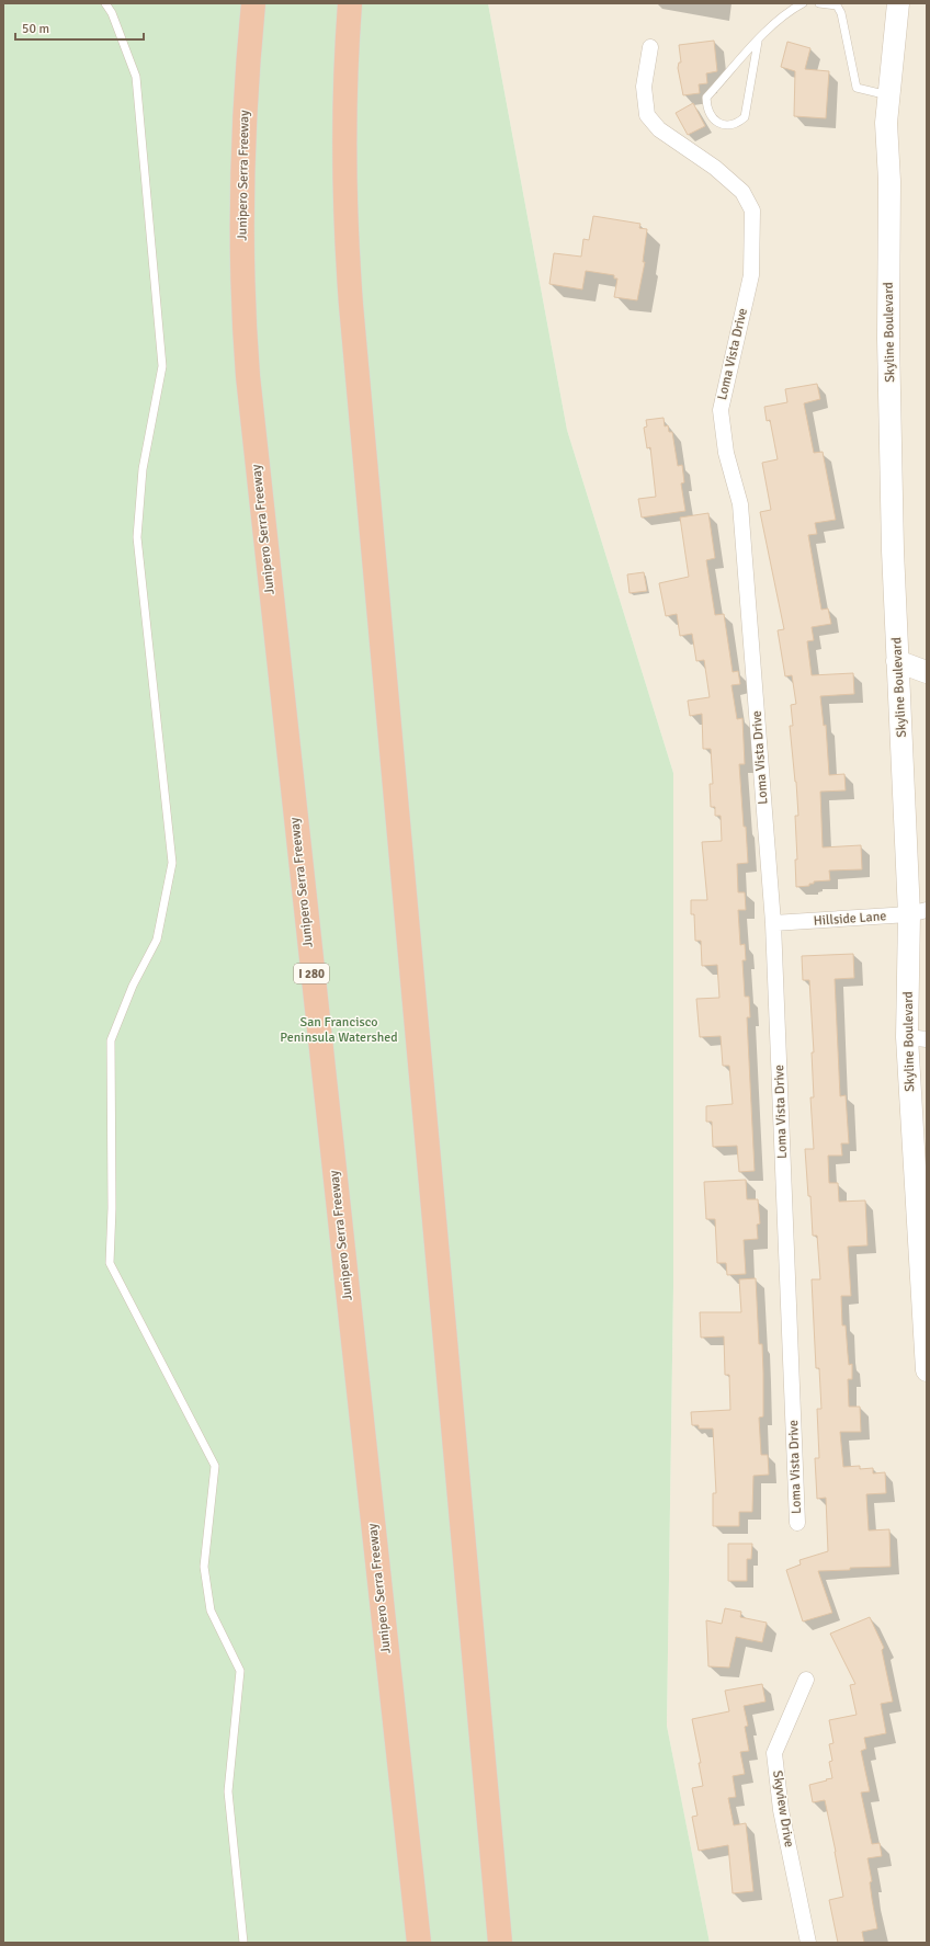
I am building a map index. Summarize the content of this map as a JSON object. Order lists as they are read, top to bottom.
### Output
{
  "streets": {
    "highway": ["Junipero Serra Freeway", "I 280"],
    "main road": ["Skyline Boulevard"],
    "street": ["Loma Vista Drive", "Hillside Lane", "Skyview Drive"]
  },
  "crossings": [
    ["Skyline Boulevard", "Hillside Lane"],
    ["Loma Vista Drive", "Hillside Lane"]
  ],
  "parks": ["San Francisco Peninsula Watershed"],
  "scale_bar": "50 m"
}
